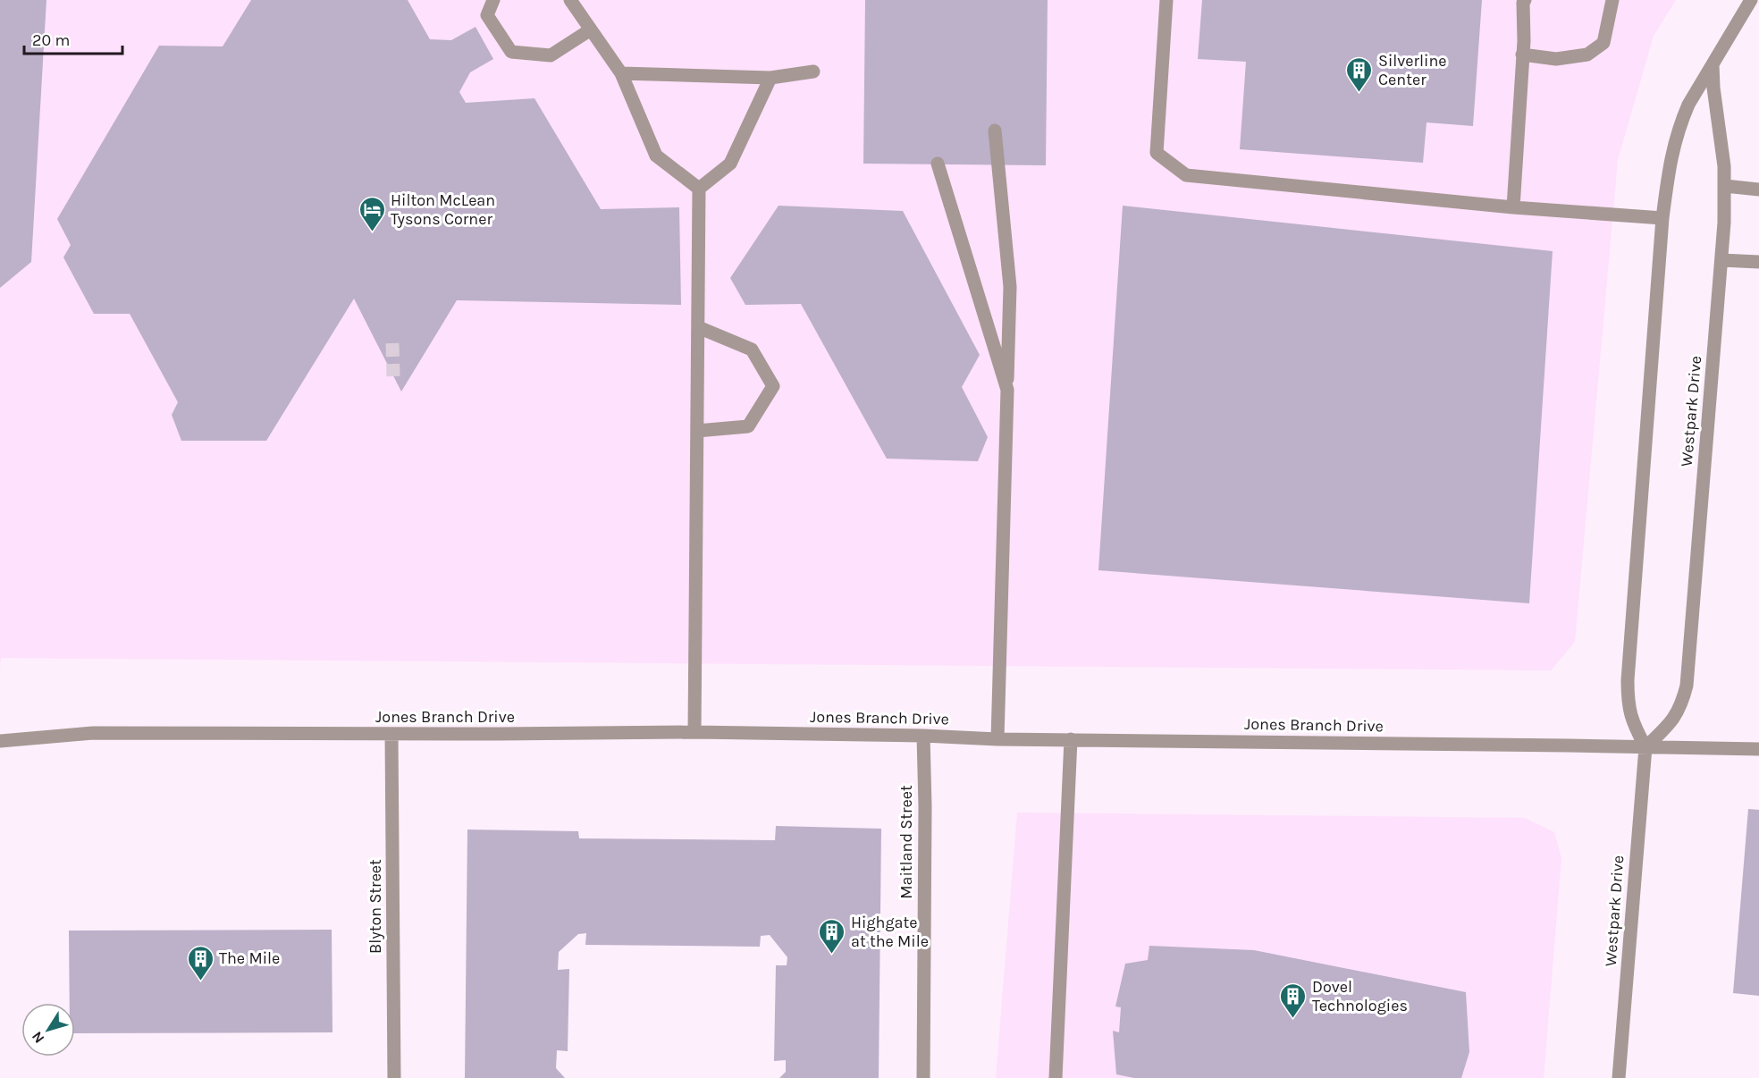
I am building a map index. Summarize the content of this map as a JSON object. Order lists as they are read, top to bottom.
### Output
{
  "streets": {
    "street": [
      "Westpark Drive",
      "Jones Branch Drive",
      "Maitland Street",
      "Blyton Street"
    ]
  },
  "crossings": [
    ["Westpark Drive", "Jones Branch Drive"],
    ["Jones Branch Drive", "Maitland Street"],
    ["Jones Branch Drive", "Blyton Street"]
  ],
  "places": {
    "building": [
      "Silverline Center",
      "Highgate at the Mile",
      "The Mile",
      "Dovel Technologies"
    ],
    "hotel": ["Hilton McLean Tysons Corner"]
  },
  "scale_bar": "20 m",
  "north": "bottom left"
}
